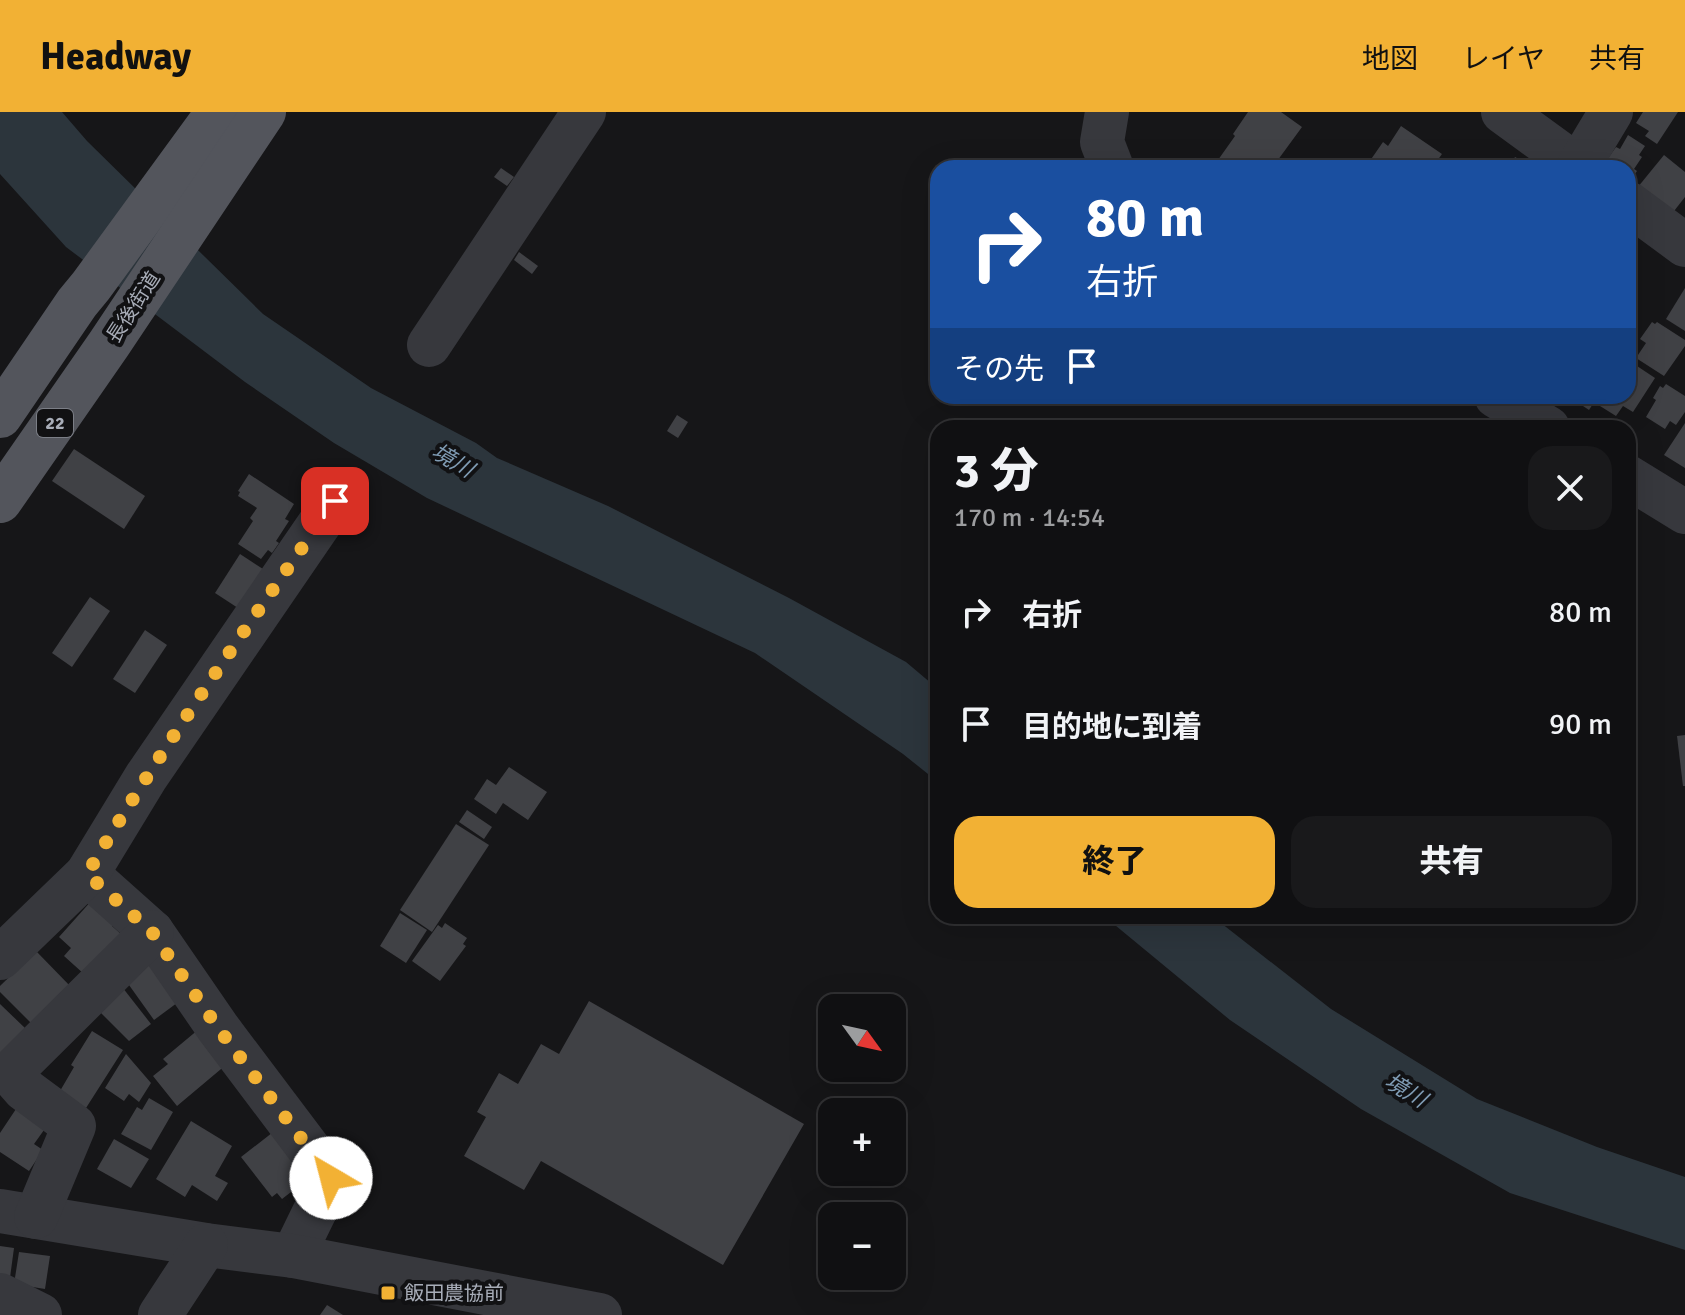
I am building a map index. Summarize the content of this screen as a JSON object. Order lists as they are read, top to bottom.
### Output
{
  "streets": {
    "main road": ["長後街道", "22"]
  },
  "water": ["境川"],
  "places": {
    "transit": ["飯田農協前"]
  },
  "north": "bottom right",
  "page": {
    "header": "Headway",
    "nav": ["地図", "レイヤ", "共有"],
    "turn": ["80 m", "右折"],
    "then": "その先",
    "heading": ["3 分", "170 m · 14:54"],
    "list": [
      {
        "name": "右折",
        "value": "80 m"
      },
      {
        "name": "目的地に到着",
        "value": "90 m"
      }
    ],
    "buttons": ["終了", "共有"],
    "map_buttons": ["+", "−"]
  }
}
